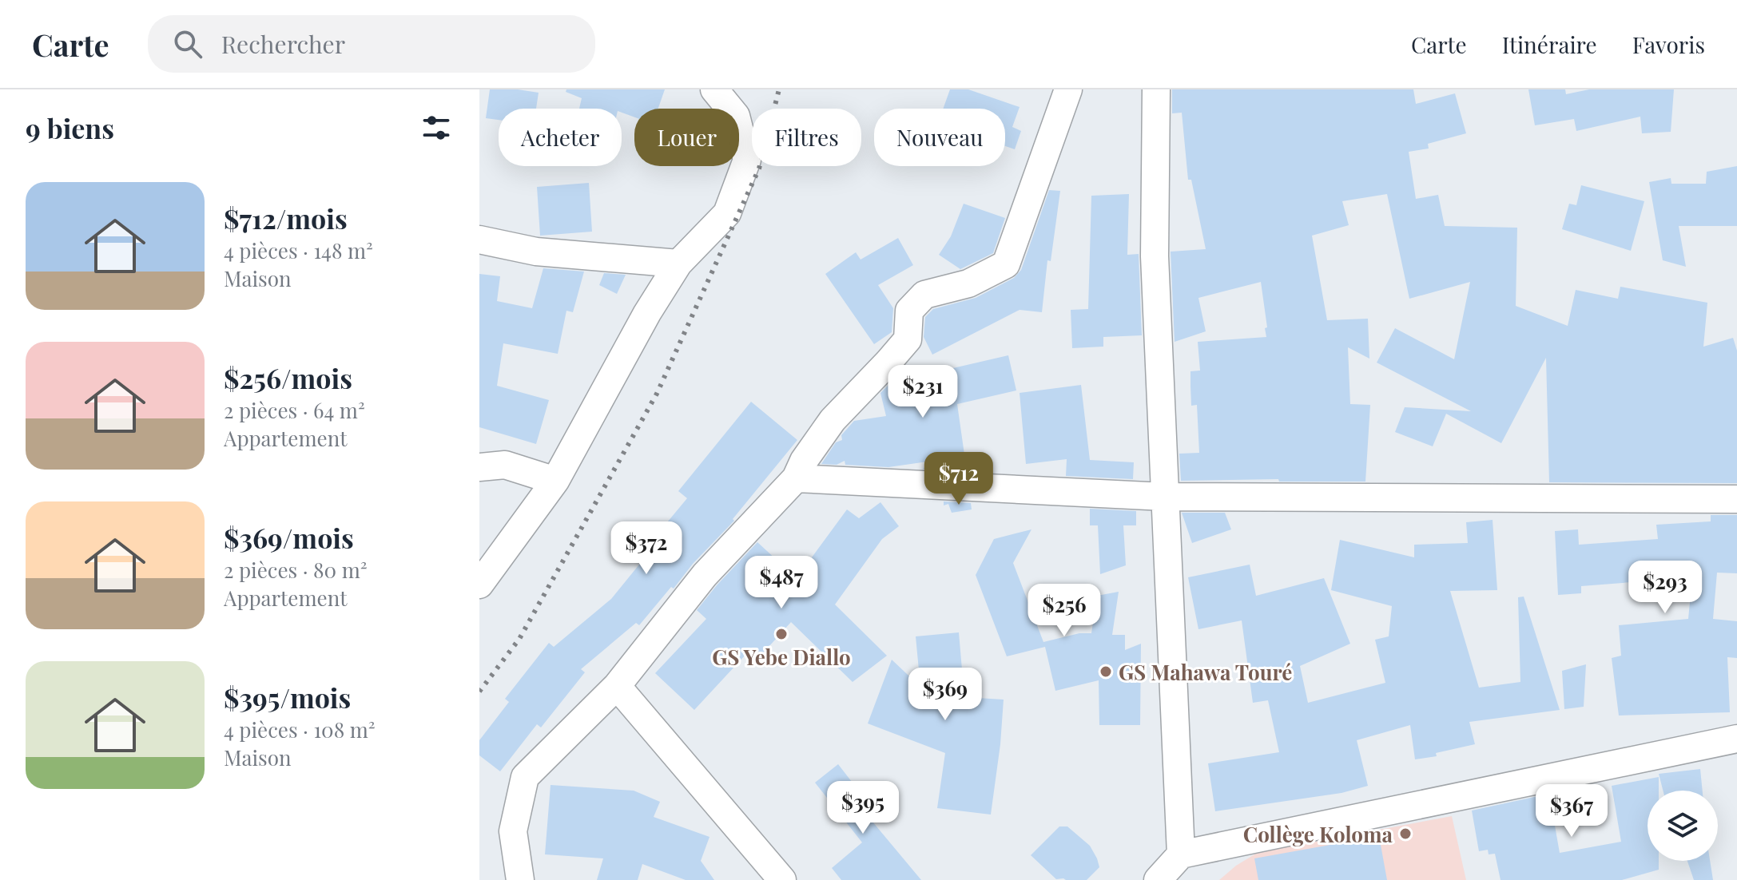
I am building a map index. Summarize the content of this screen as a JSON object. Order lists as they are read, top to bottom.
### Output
{
  "places": ["GS Yebe Diallo", "GS Mahawa Touré", "Collège Koloma"],
  "page": {
    "header": "Carte",
    "search": "Rechercher",
    "nav": ["Carte", "Itinéraire", "Favoris"],
    "heading": "9 biens",
    "chip": [
      "Acheter",
      "Louer",
      "Filtres",
      "Nouveau"
    ],
    "list": [
      {
        "name": "$712/mois",
        "note": "4 pièces · 148 m² · Maison"
      },
      {
        "name": "$256/mois",
        "note": "2 pièces · 64 m² · Appartement"
      },
      {
        "name": "$369/mois",
        "note": "2 pièces · 80 m² · Appartement"
      },
      {
        "name": "$395/mois",
        "note": "4 pièces · 108 m² · Maison"
      }
    ],
    "price": [
      "$231",
      "$712",
      "$372",
      "$487",
      "$293",
      "$256",
      "$369",
      "$395",
      "$367"
    ]
  }
}
